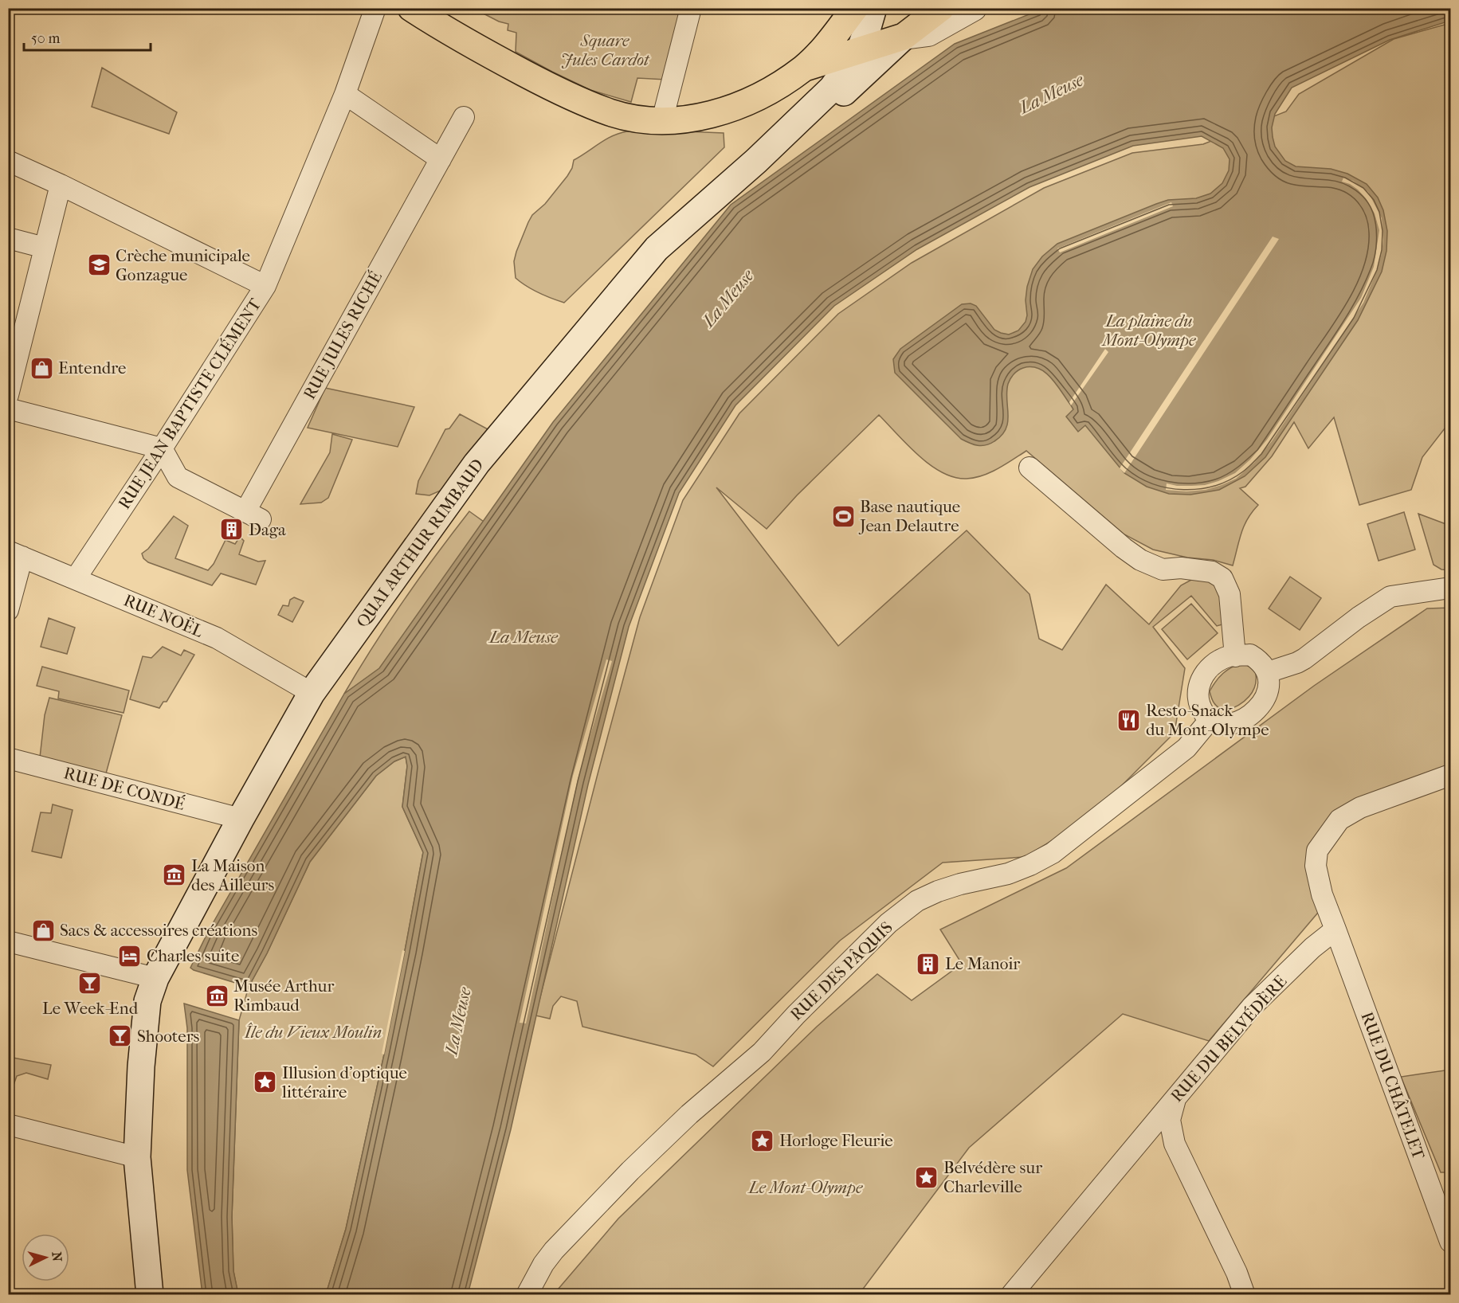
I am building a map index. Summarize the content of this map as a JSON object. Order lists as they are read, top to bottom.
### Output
{
  "streets": {
    "main road": ["QUAI ARTHUR RIMBAUD"],
    "street": [
      "RUE JULES RICHÉ",
      "RUE JEAN BAPTISTE CLÉMENT",
      "RUE NOËL",
      "RUE DE CONDÉ",
      "RUE DES PÂQUIS",
      "RUE DU BELVÉDÈRE",
      "RUE DU CHÂTELET"
    ]
  },
  "crossings": [
    ["RUE JULES RICHÉ", "RUE JEAN BAPTISTE CLÉMENT"],
    ["RUE JEAN BAPTISTE CLÉMENT", "RUE NOËL"],
    ["QUAI ARTHUR RIMBAUD", "RUE NOËL"],
    ["QUAI ARTHUR RIMBAUD", "RUE DE CONDÉ"],
    ["RUE DU BELVÉDÈRE", "RUE DU CHÂTELET"]
  ],
  "water": ["La Meuse"],
  "parks": [
    "Square Jules Cardot",
    "La plaine du Mont-Olympe",
    "Île du Vieux Moulin",
    "Le Mont-Olympe"
  ],
  "places": {
    "school or university": ["Crèche municipale Gonzague"],
    "shop": ["Entendre", "Sacs & accessoires créations"],
    "sports": ["Base nautique Jean Delautre"],
    "building": ["Daga", "Le Manoir"],
    "restaurant": ["Resto-Snack du Mont-Olympe"],
    "museum": ["La Maison des Ailleurs", "Musée Arthur Rimbaud"],
    "hotel": ["Charles suite"],
    "bar": ["Le Week-End", "Shooters"],
    "place": ["Illusion d'optique littéraire", "Horloge Fleurie", "Belvédère sur Charleville"]
  },
  "scale_bar": "50 m",
  "north": "right"
}
